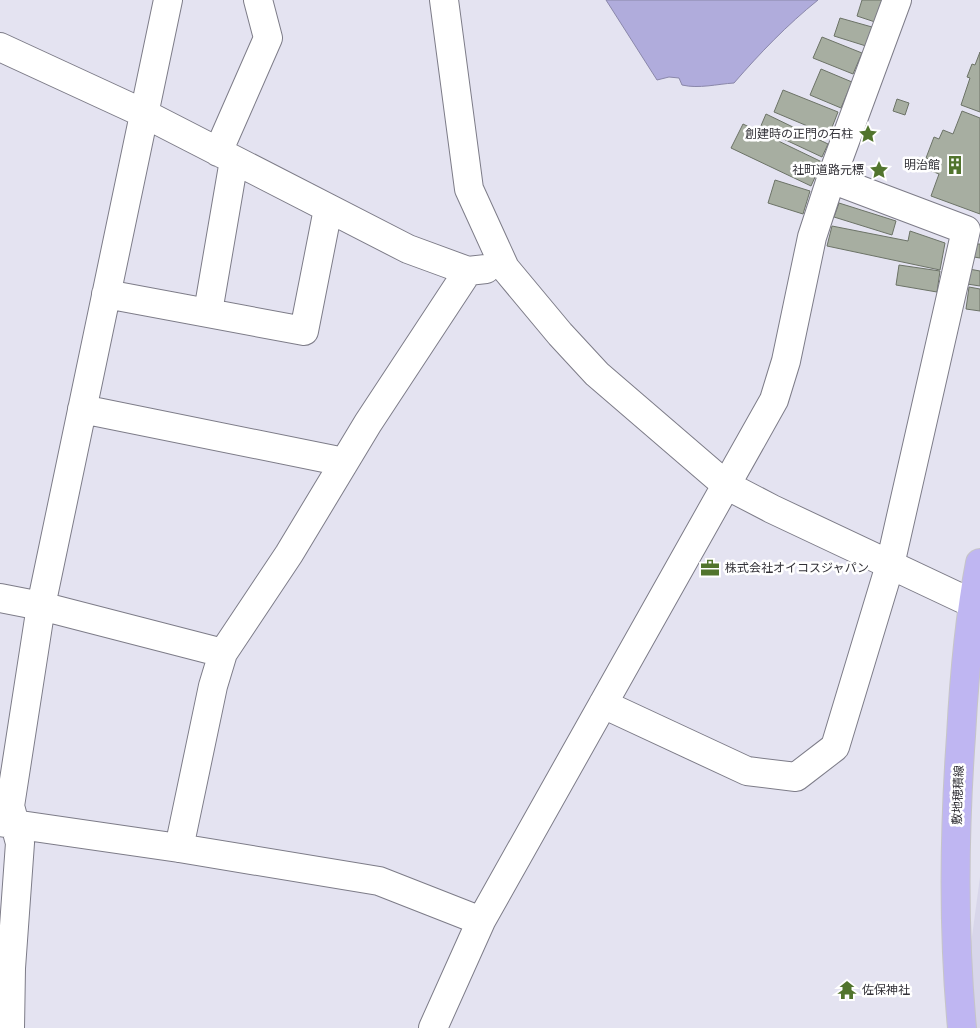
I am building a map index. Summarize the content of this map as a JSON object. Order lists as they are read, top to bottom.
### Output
{
  "streets": {
    "main road": ["敷地穂積線"]
  },
  "places": {
    "place": ["創建時の正門の石柱", "社町道路元標"],
    "building": ["明治館"],
    "office": ["株式会社オイコスジャパン"],
    "temple": ["佐保神社"]
  }
}
